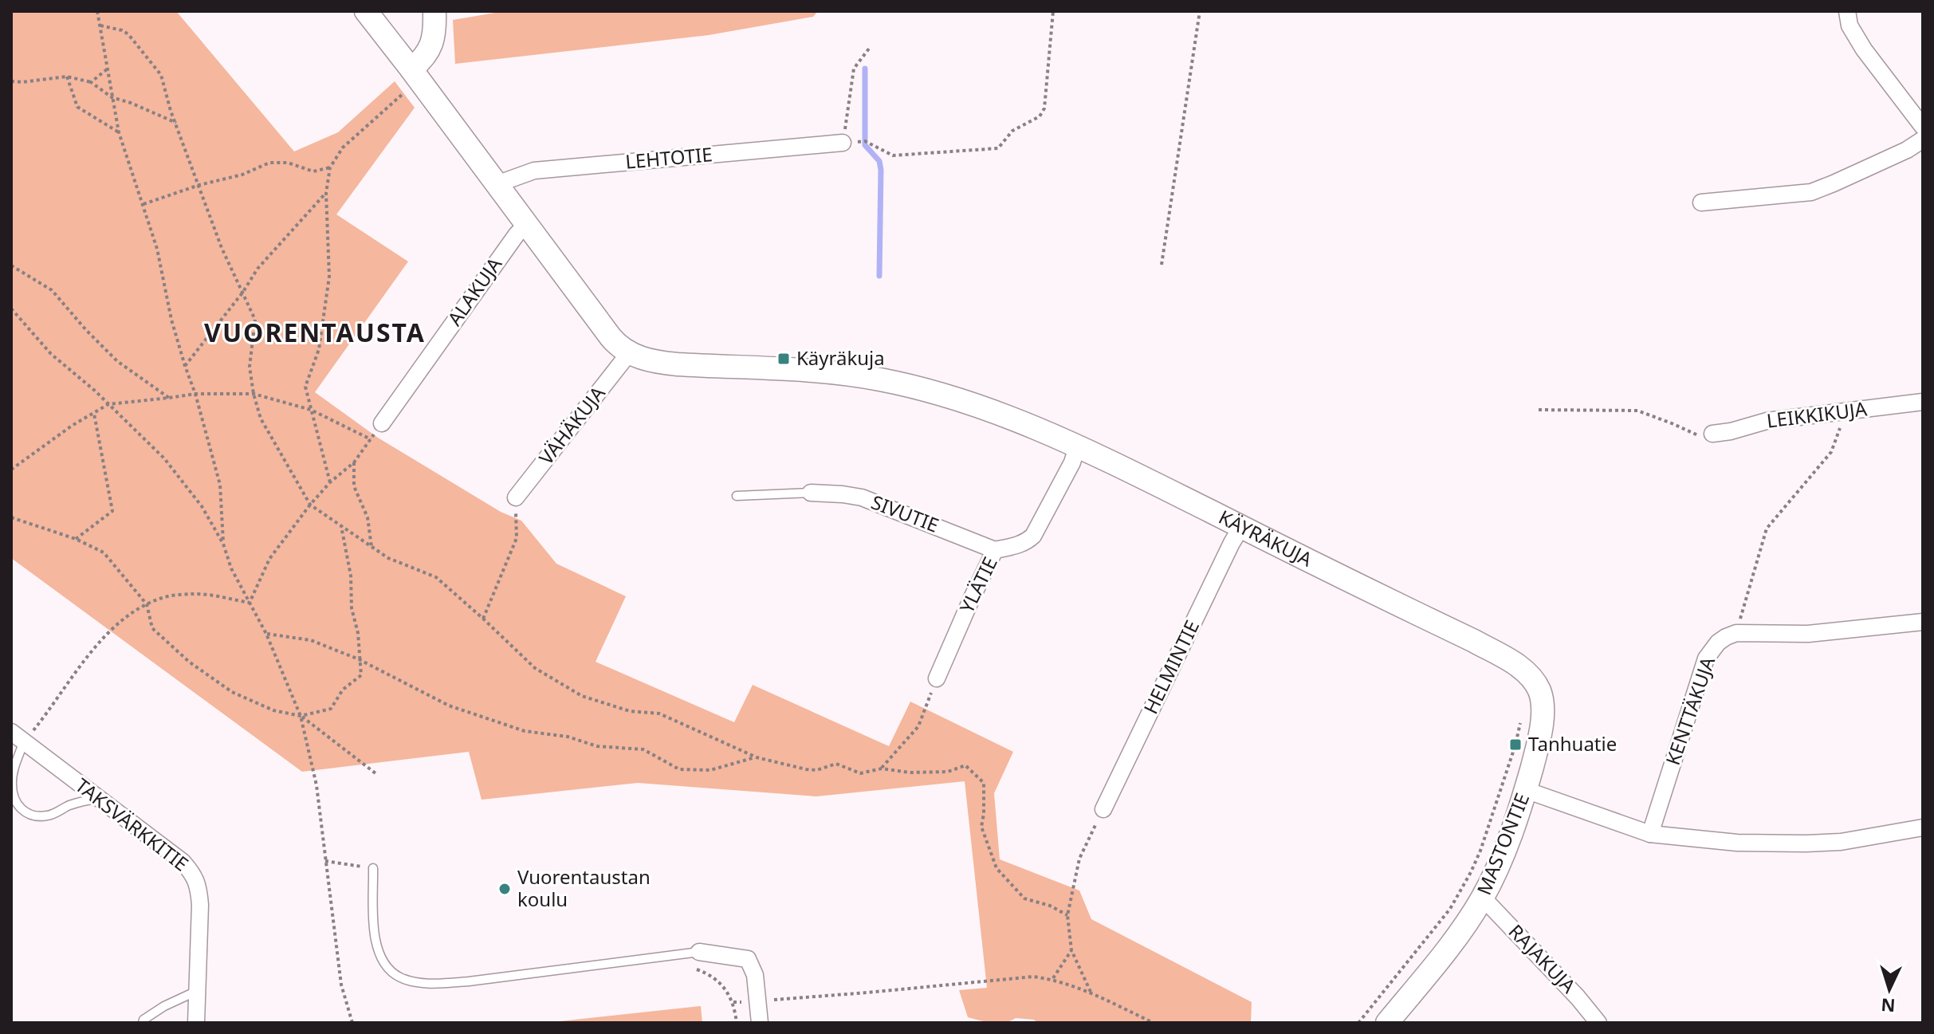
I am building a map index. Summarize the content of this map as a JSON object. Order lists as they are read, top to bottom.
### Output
{
  "streets": {
    "street": [
      "LEHTOTIE",
      "ALAKUJA",
      "LEIKKIKUJA",
      "VÄHÄKUJA",
      "SIVUTIE",
      "KÄYRÄKUJA",
      "YLÄTIE",
      "HELMINTIE",
      "KENTTÄKUJA",
      "TAKSVÄRKKITIE",
      "MASTONTIE",
      "RAJAKUJA"
    ]
  },
  "crossings": [
    ["LEHTOTIE", "KÄYRÄKUJA"],
    ["ALAKUJA", "KÄYRÄKUJA"],
    ["VÄHÄKUJA", "KÄYRÄKUJA"],
    ["SIVUTIE", "YLÄTIE"],
    ["KÄYRÄKUJA", "YLÄTIE"],
    ["KÄYRÄKUJA", "HELMINTIE"],
    ["KÄYRÄKUJA", "MASTONTIE"],
    ["MASTONTIE", "RAJAKUJA"]
  ],
  "districts": ["VUORENTAUSTA"],
  "places": {
    "transit": ["Käyräkuja", "Tanhuatie"],
    "other": ["Vuorentaustan koulu"]
  },
  "north": "bottom"
}
